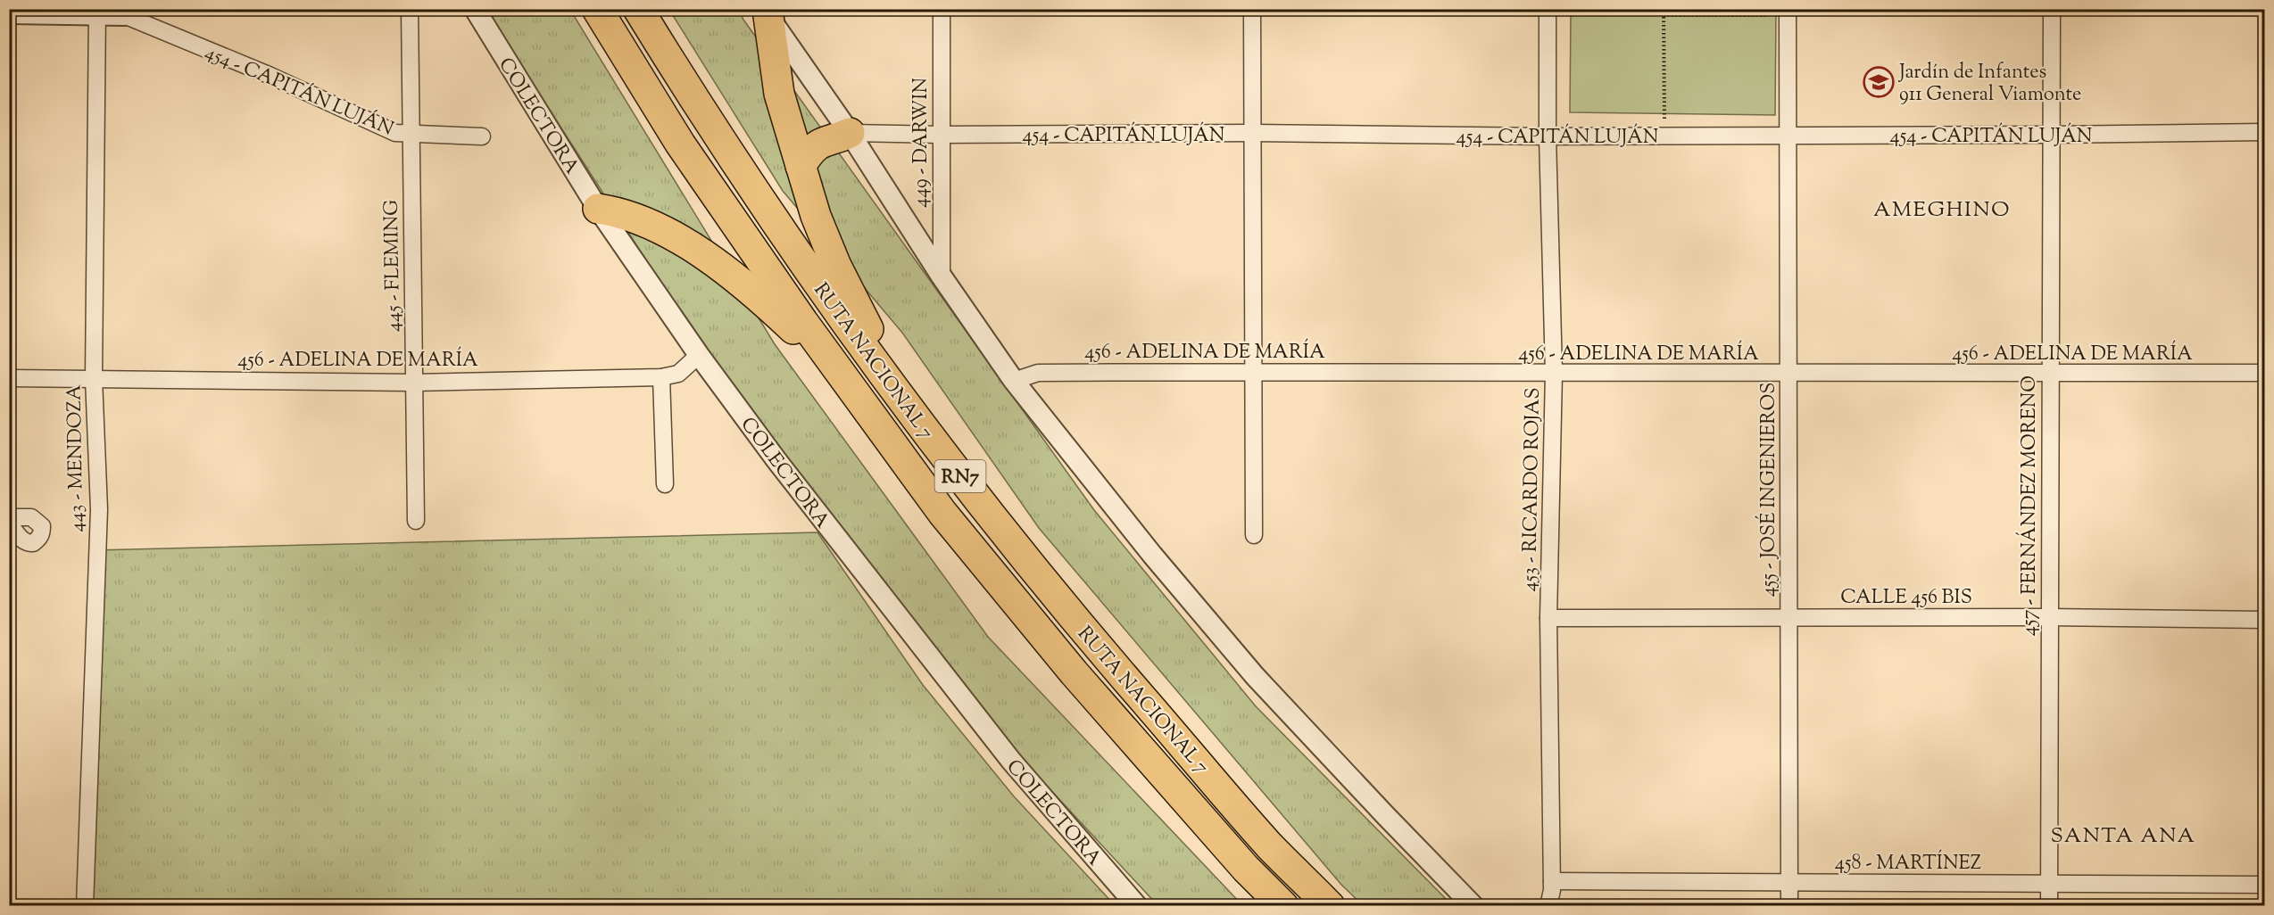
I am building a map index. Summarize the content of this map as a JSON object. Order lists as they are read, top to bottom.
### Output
{
  "streets": {
    "highway": ["RUTA NACIONAL 7", "RN7"],
    "street": [
      "454 - CAPITÁN LUJÁN",
      "COLECTORA",
      "449 - DARWIN",
      "445 - FLEMING",
      "456 - ADELINA DE MARÍA",
      "443 - MENDOZA",
      "453 - RICARDO ROJAS",
      "455 - JOSÉ INGENIEROS",
      "457 - FERNÁNDEZ MORENO",
      "CALLE 456 BIS",
      "458 - MARTÍNEZ"
    ]
  },
  "crossings": [
    ["454 - CAPITÁN LUJÁN", "449 - DARWIN"],
    ["454 - CAPITÁN LUJÁN", "445 - FLEMING"],
    ["454 - CAPITÁN LUJÁN", "453 - RICARDO ROJAS"],
    ["454 - CAPITÁN LUJÁN", "455 - JOSÉ INGENIEROS"],
    ["454 - CAPITÁN LUJÁN", "457 - FERNÁNDEZ MORENO"],
    ["COLECTORA", "456 - ADELINA DE MARÍA"],
    ["445 - FLEMING", "456 - ADELINA DE MARÍA"],
    ["456 - ADELINA DE MARÍA", "443 - MENDOZA"],
    ["456 - ADELINA DE MARÍA", "453 - RICARDO ROJAS"],
    ["456 - ADELINA DE MARÍA", "455 - JOSÉ INGENIEROS"],
    ["456 - ADELINA DE MARÍA", "457 - FERNÁNDEZ MORENO"],
    ["453 - RICARDO ROJAS", "CALLE 456 BIS"],
    ["453 - RICARDO ROJAS", "458 - MARTÍNEZ"],
    ["455 - JOSÉ INGENIEROS", "CALLE 456 BIS"],
    ["455 - JOSÉ INGENIEROS", "458 - MARTÍNEZ"],
    ["457 - FERNÁNDEZ MORENO", "CALLE 456 BIS"],
    ["457 - FERNÁNDEZ MORENO", "458 - MARTÍNEZ"]
  ],
  "districts": ["AMEGHINO", "SANTA ANA"],
  "places": {
    "school or university": ["Jardín de Infantes 911 General Viamonte"]
  }
}
